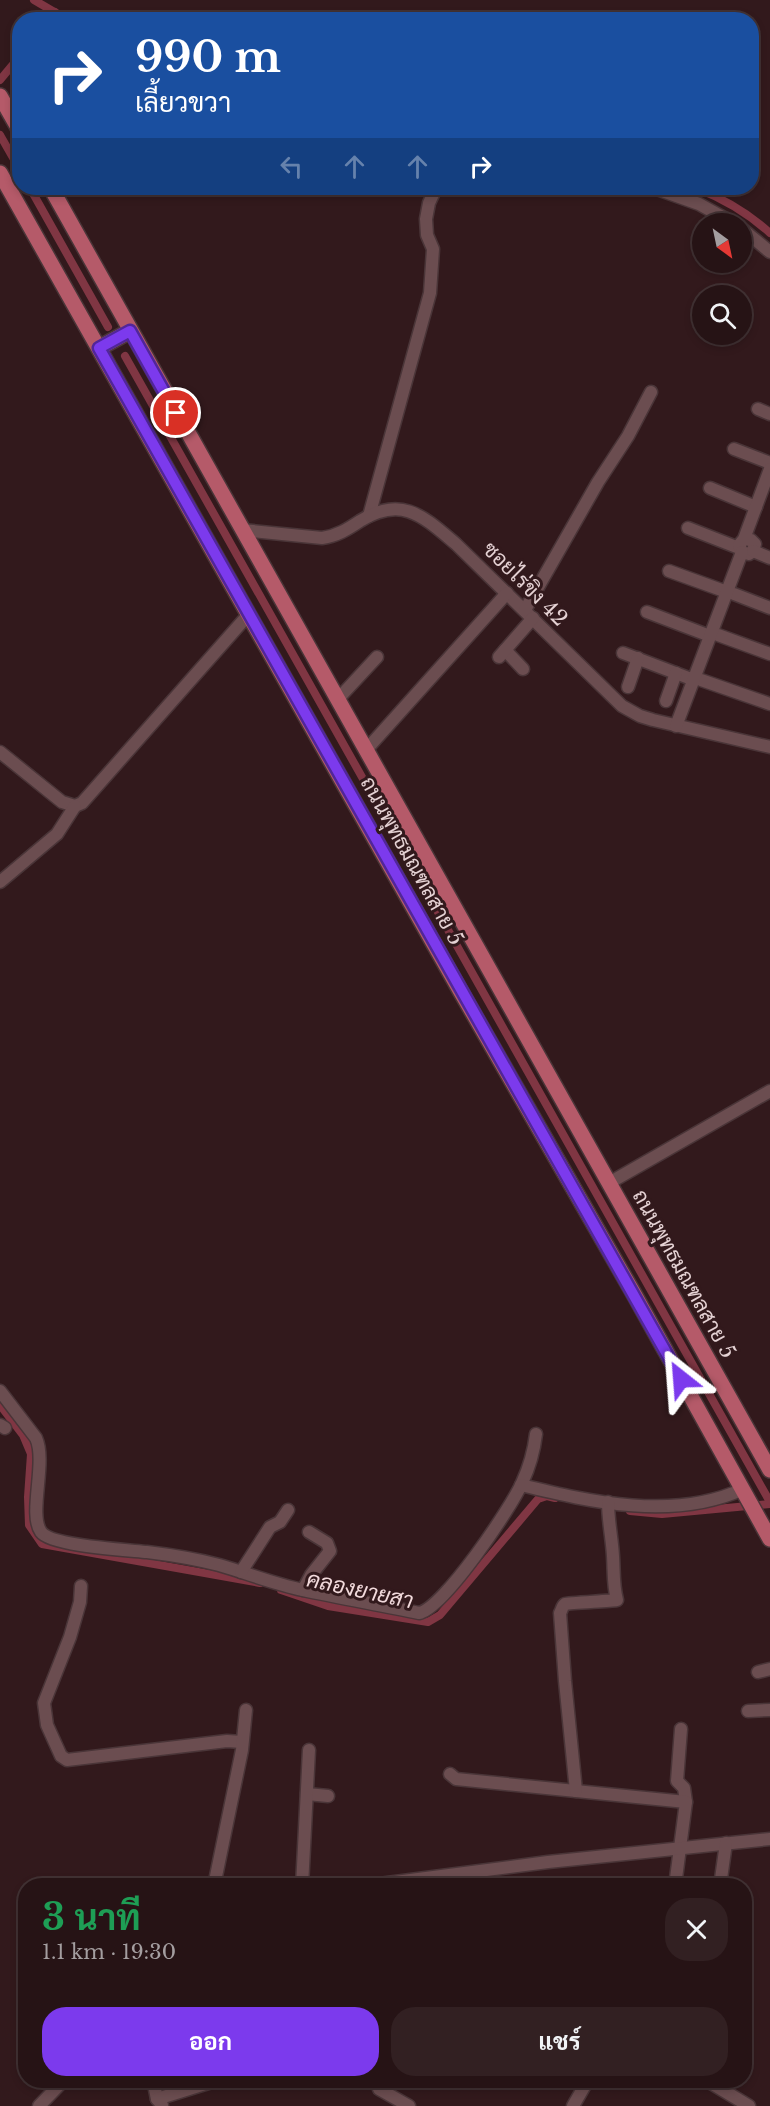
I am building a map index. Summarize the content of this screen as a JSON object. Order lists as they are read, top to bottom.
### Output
{
  "streets": {
    "main road": ["ถนนพุทธมณฑลสาย 5"],
    "street": ["ซอยไร่ขิง 42"]
  },
  "crossings": [
    ["ซอยไร่ขิง 42", "ถนนพุทธมณฑลสาย 5"]
  ],
  "water": ["คลองยายสา"],
  "north": "bottom right",
  "page": {
    "turn": ["990 m", "เลี้ยวขวา"],
    "heading": ["3 นาที", "1.1 km · 19:30"],
    "buttons": ["ออก", "แชร์"]
  }
}
